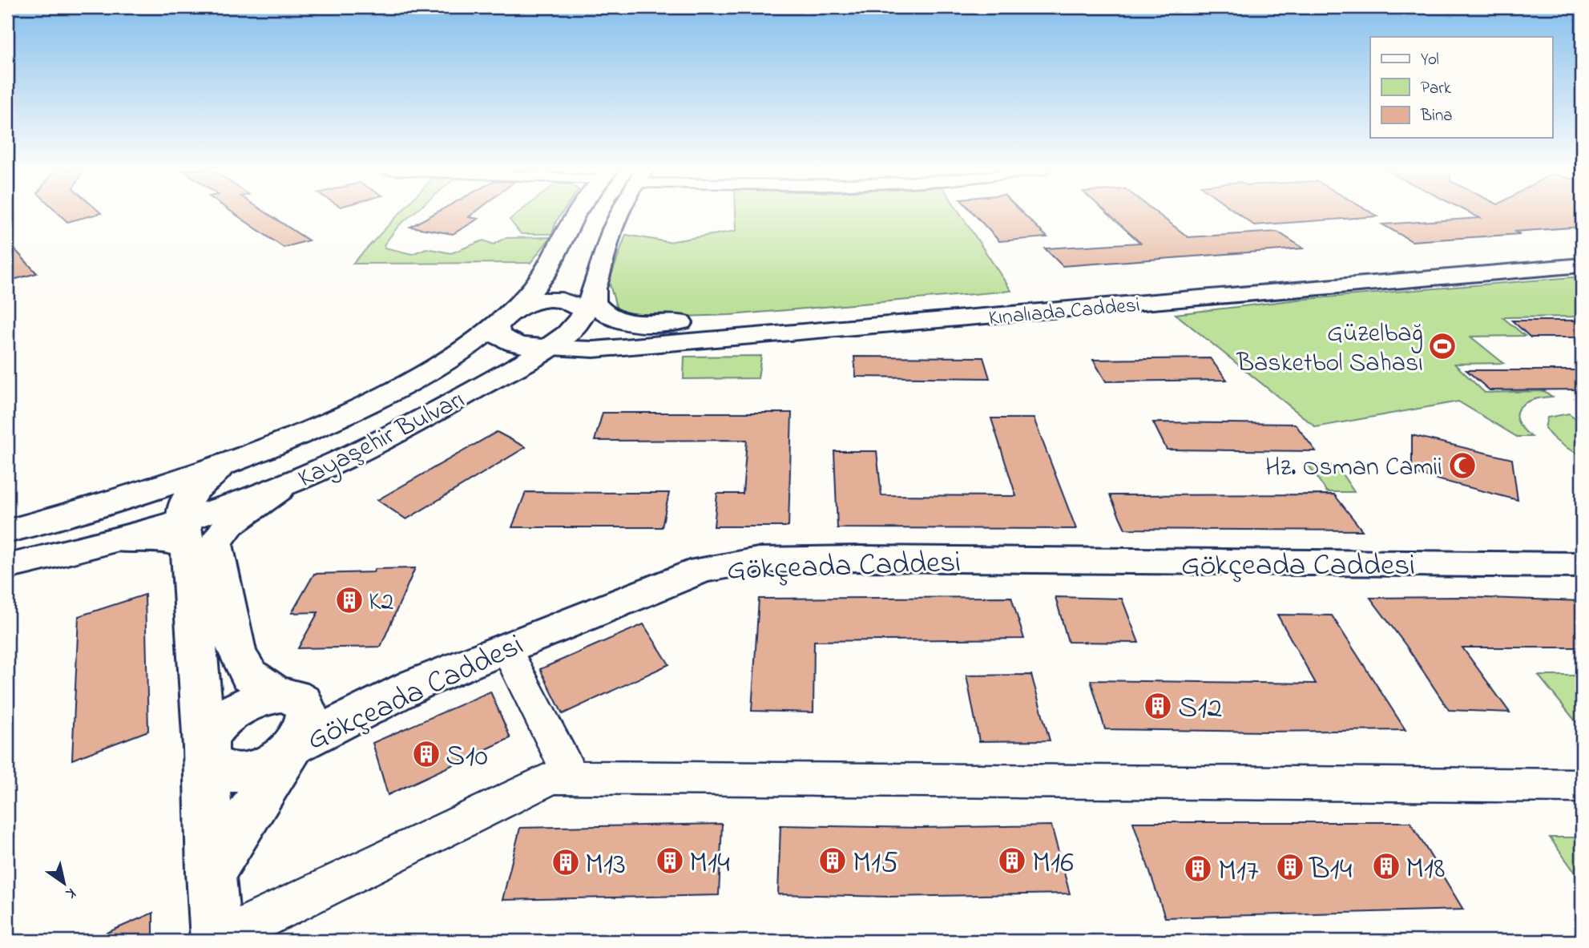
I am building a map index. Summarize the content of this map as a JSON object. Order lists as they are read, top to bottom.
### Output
{
  "streets": {
    "main road": ["Kınalıada Caddesi", "Kayaşehir Bulvarı", "Gökçeada Caddesi"]
  },
  "crossings": [
    ["Kınalıada Caddesi", "Kayaşehir Bulvarı"],
    ["Kayaşehir Bulvarı", "Gökçeada Caddesi"]
  ],
  "places": {
    "sports": ["Güzelbağ Basketbol Sahası"],
    "mosque": ["Hz. Osman Camii"],
    "building": [
      "K2",
      "S12",
      "S10",
      "M14",
      "M15",
      "M16",
      "M13",
      "M18",
      "B14",
      "M17"
    ]
  },
  "legend": ["Yol", "Park", "Bina"],
  "north": "bottom right"
}
